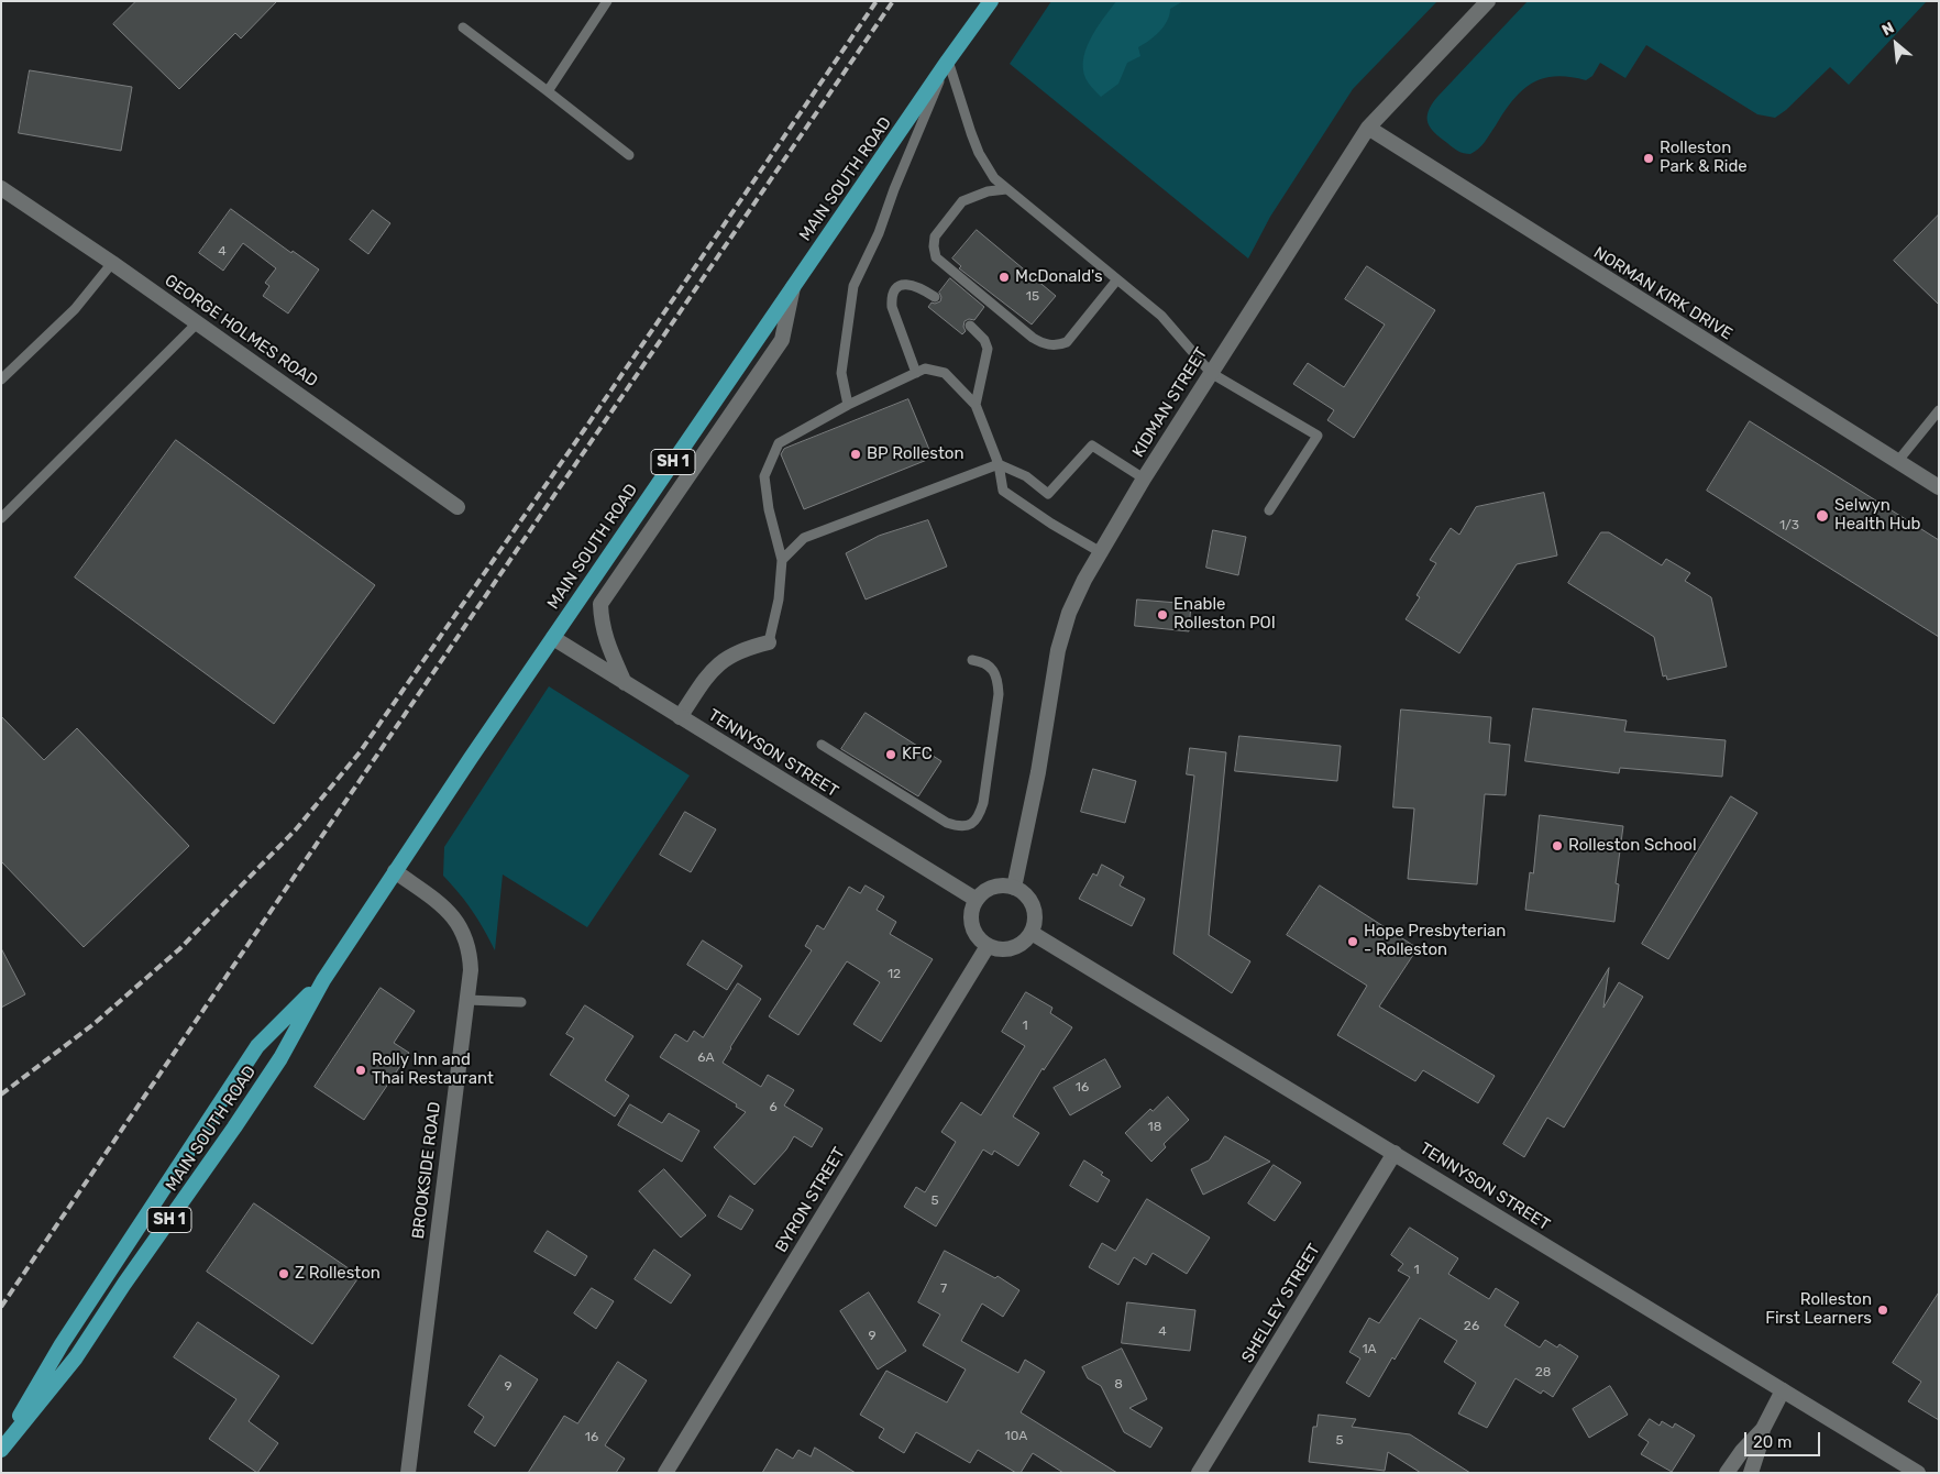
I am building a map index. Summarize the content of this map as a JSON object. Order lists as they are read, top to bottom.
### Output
{
  "streets": {
    "highway": ["MAIN SOUTH ROAD", "SH 1"],
    "street": [
      "NORMAN KIRK DRIVE",
      "GEORGE HOLMES ROAD",
      "KIDMAN STREET",
      "TENNYSON STREET",
      "BROOKSIDE ROAD",
      "BYRON STREET",
      "SHELLEY STREET"
    ]
  },
  "crossings": [
    ["MAIN SOUTH ROAD", "TENNYSON STREET"],
    ["MAIN SOUTH ROAD", "BROOKSIDE ROAD"],
    ["NORMAN KIRK DRIVE", "KIDMAN STREET"],
    ["KIDMAN STREET", "TENNYSON STREET"],
    ["KIDMAN STREET", "BYRON STREET"],
    ["TENNYSON STREET", "BYRON STREET"],
    ["TENNYSON STREET", "SHELLEY STREET"]
  ],
  "places": [
    "Rolleston Park & Ride",
    "McDonald's",
    "BP Rolleston",
    "Selwyn Health Hub",
    "Enable Rolleston POI",
    "KFC",
    "Rolleston School",
    "Hope Presbyterian - Rolleston",
    "Rolly Inn and Thai Restaurant",
    "Z Rolleston",
    "Rolleston First Learners"
  ],
  "house_numbers": [
    "4",
    "15",
    "1/3",
    "12",
    "1",
    "6A",
    "16",
    "6",
    "18",
    "5",
    "1",
    "7",
    "26",
    "4",
    "9",
    "1A",
    "28",
    "8",
    "9",
    "10A",
    "16",
    "5"
  ],
  "scale_bar": "20 m",
  "north": "top left"
}
